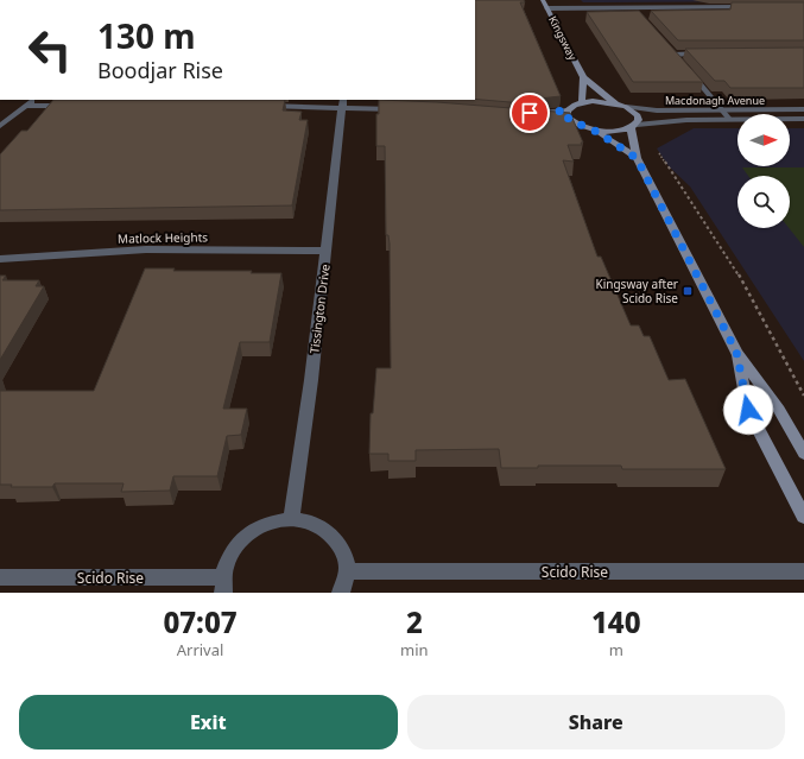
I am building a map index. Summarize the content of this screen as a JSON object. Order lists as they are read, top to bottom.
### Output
{
  "streets": {
    "main road": ["Kingsway"],
    "street": [
      "Macdonagh Avenue",
      "Matlock Heights",
      "Tissington Drive",
      "Scido Rise"
    ]
  },
  "crossings": [
    ["Kingsway", "Macdonagh Avenue"],
    ["Matlock Heights", "Tissington Drive"]
  ],
  "places": {
    "transit": ["Kingsway after Scido Rise"]
  },
  "north": "right",
  "page": {
    "turn": ["130 m", "Boodjar Rise"],
    "eta": [
      "07:07",
      "Arrival",
      "2",
      "min",
      "140",
      "m"
    ],
    "buttons": ["Exit", "Share"]
  }
}
